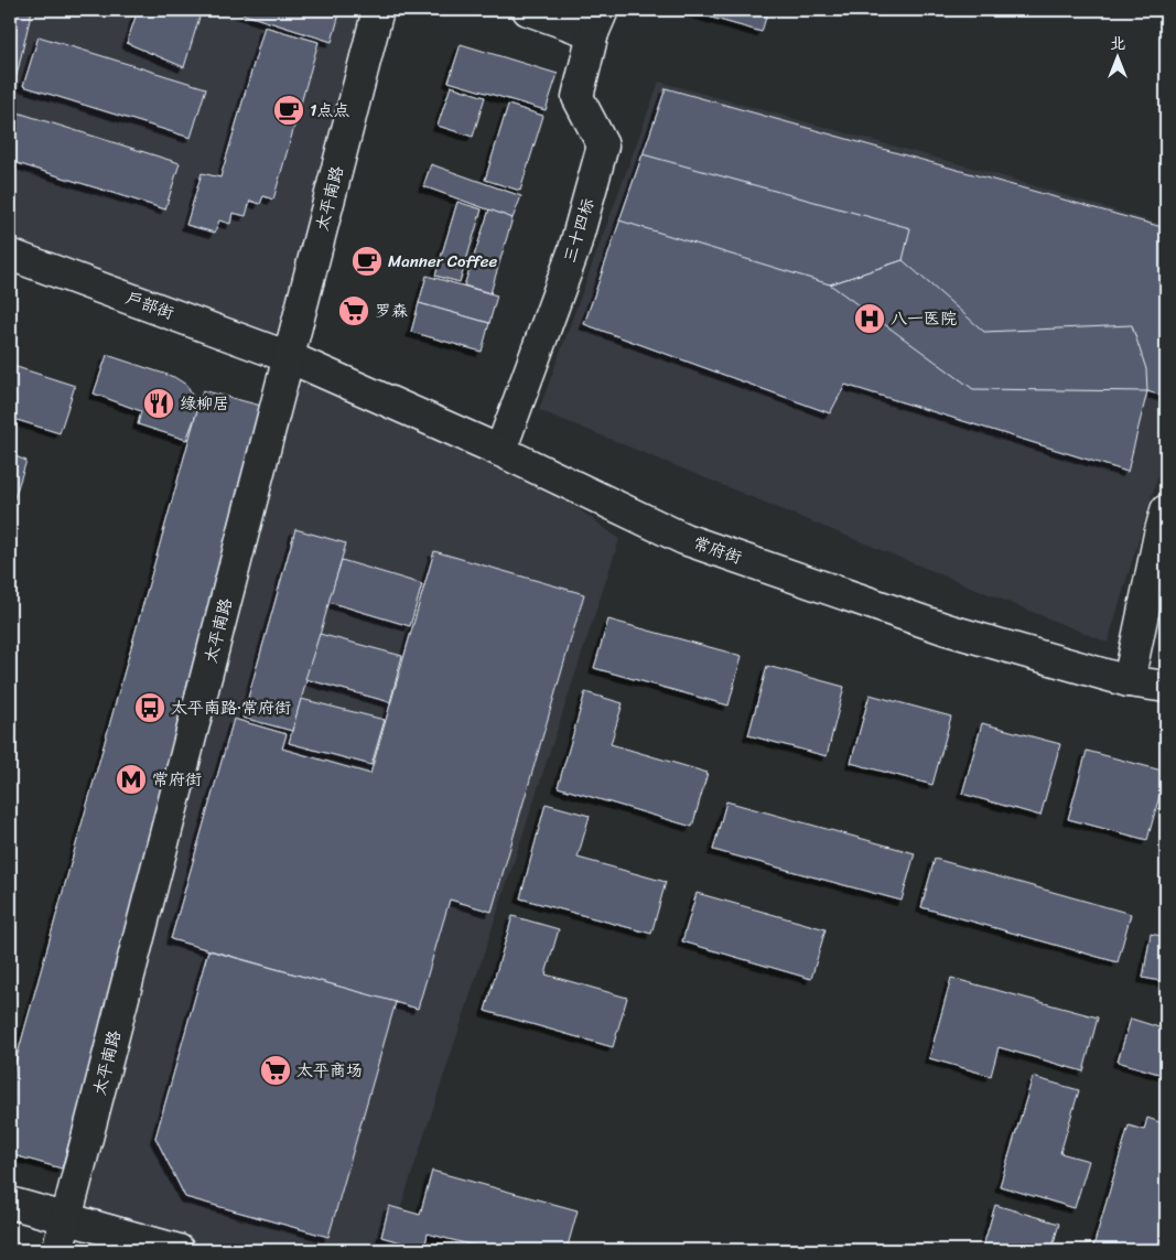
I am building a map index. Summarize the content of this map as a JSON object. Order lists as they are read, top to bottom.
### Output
{
  "streets": {
    "main road": [
      "太平南路",
      "三十四标",
      "户部街",
      "常府街"
    ]
  },
  "crossings": [
    ["太平南路", "户部街"],
    ["太平南路", "常府街"],
    ["三十四标", "常府街"],
    ["户部街", "常府街"]
  ],
  "places": {
    "cafe": ["1点点", "Manner Coffee"],
    "supermarket": ["罗森", "太平商场"],
    "hospital": ["八一医院"],
    "restaurant": ["绿柳居"],
    "bus stop": ["太平南路·常府街"],
    "metro station": ["常府街"]
  },
  "north": "top"
}
